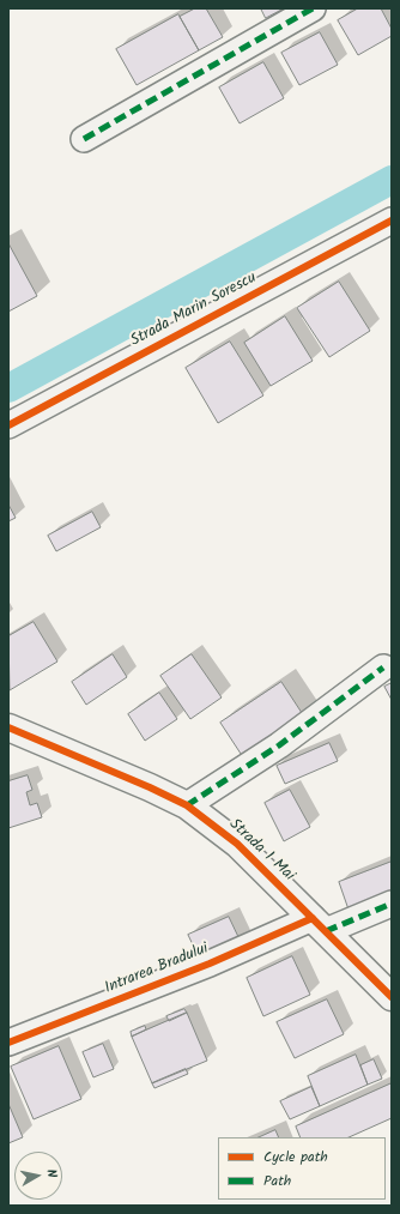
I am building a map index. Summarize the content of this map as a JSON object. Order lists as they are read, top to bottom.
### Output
{
  "streets": {
    "street": ["Strada Marin Sorescu", "Strada 1 Mai", "Intrarea Bradului"]
  },
  "crossings": [
    ["Strada 1 Mai", "Intrarea Bradului"]
  ],
  "legend": ["Cycle path", "Path"],
  "north": "right"
}
